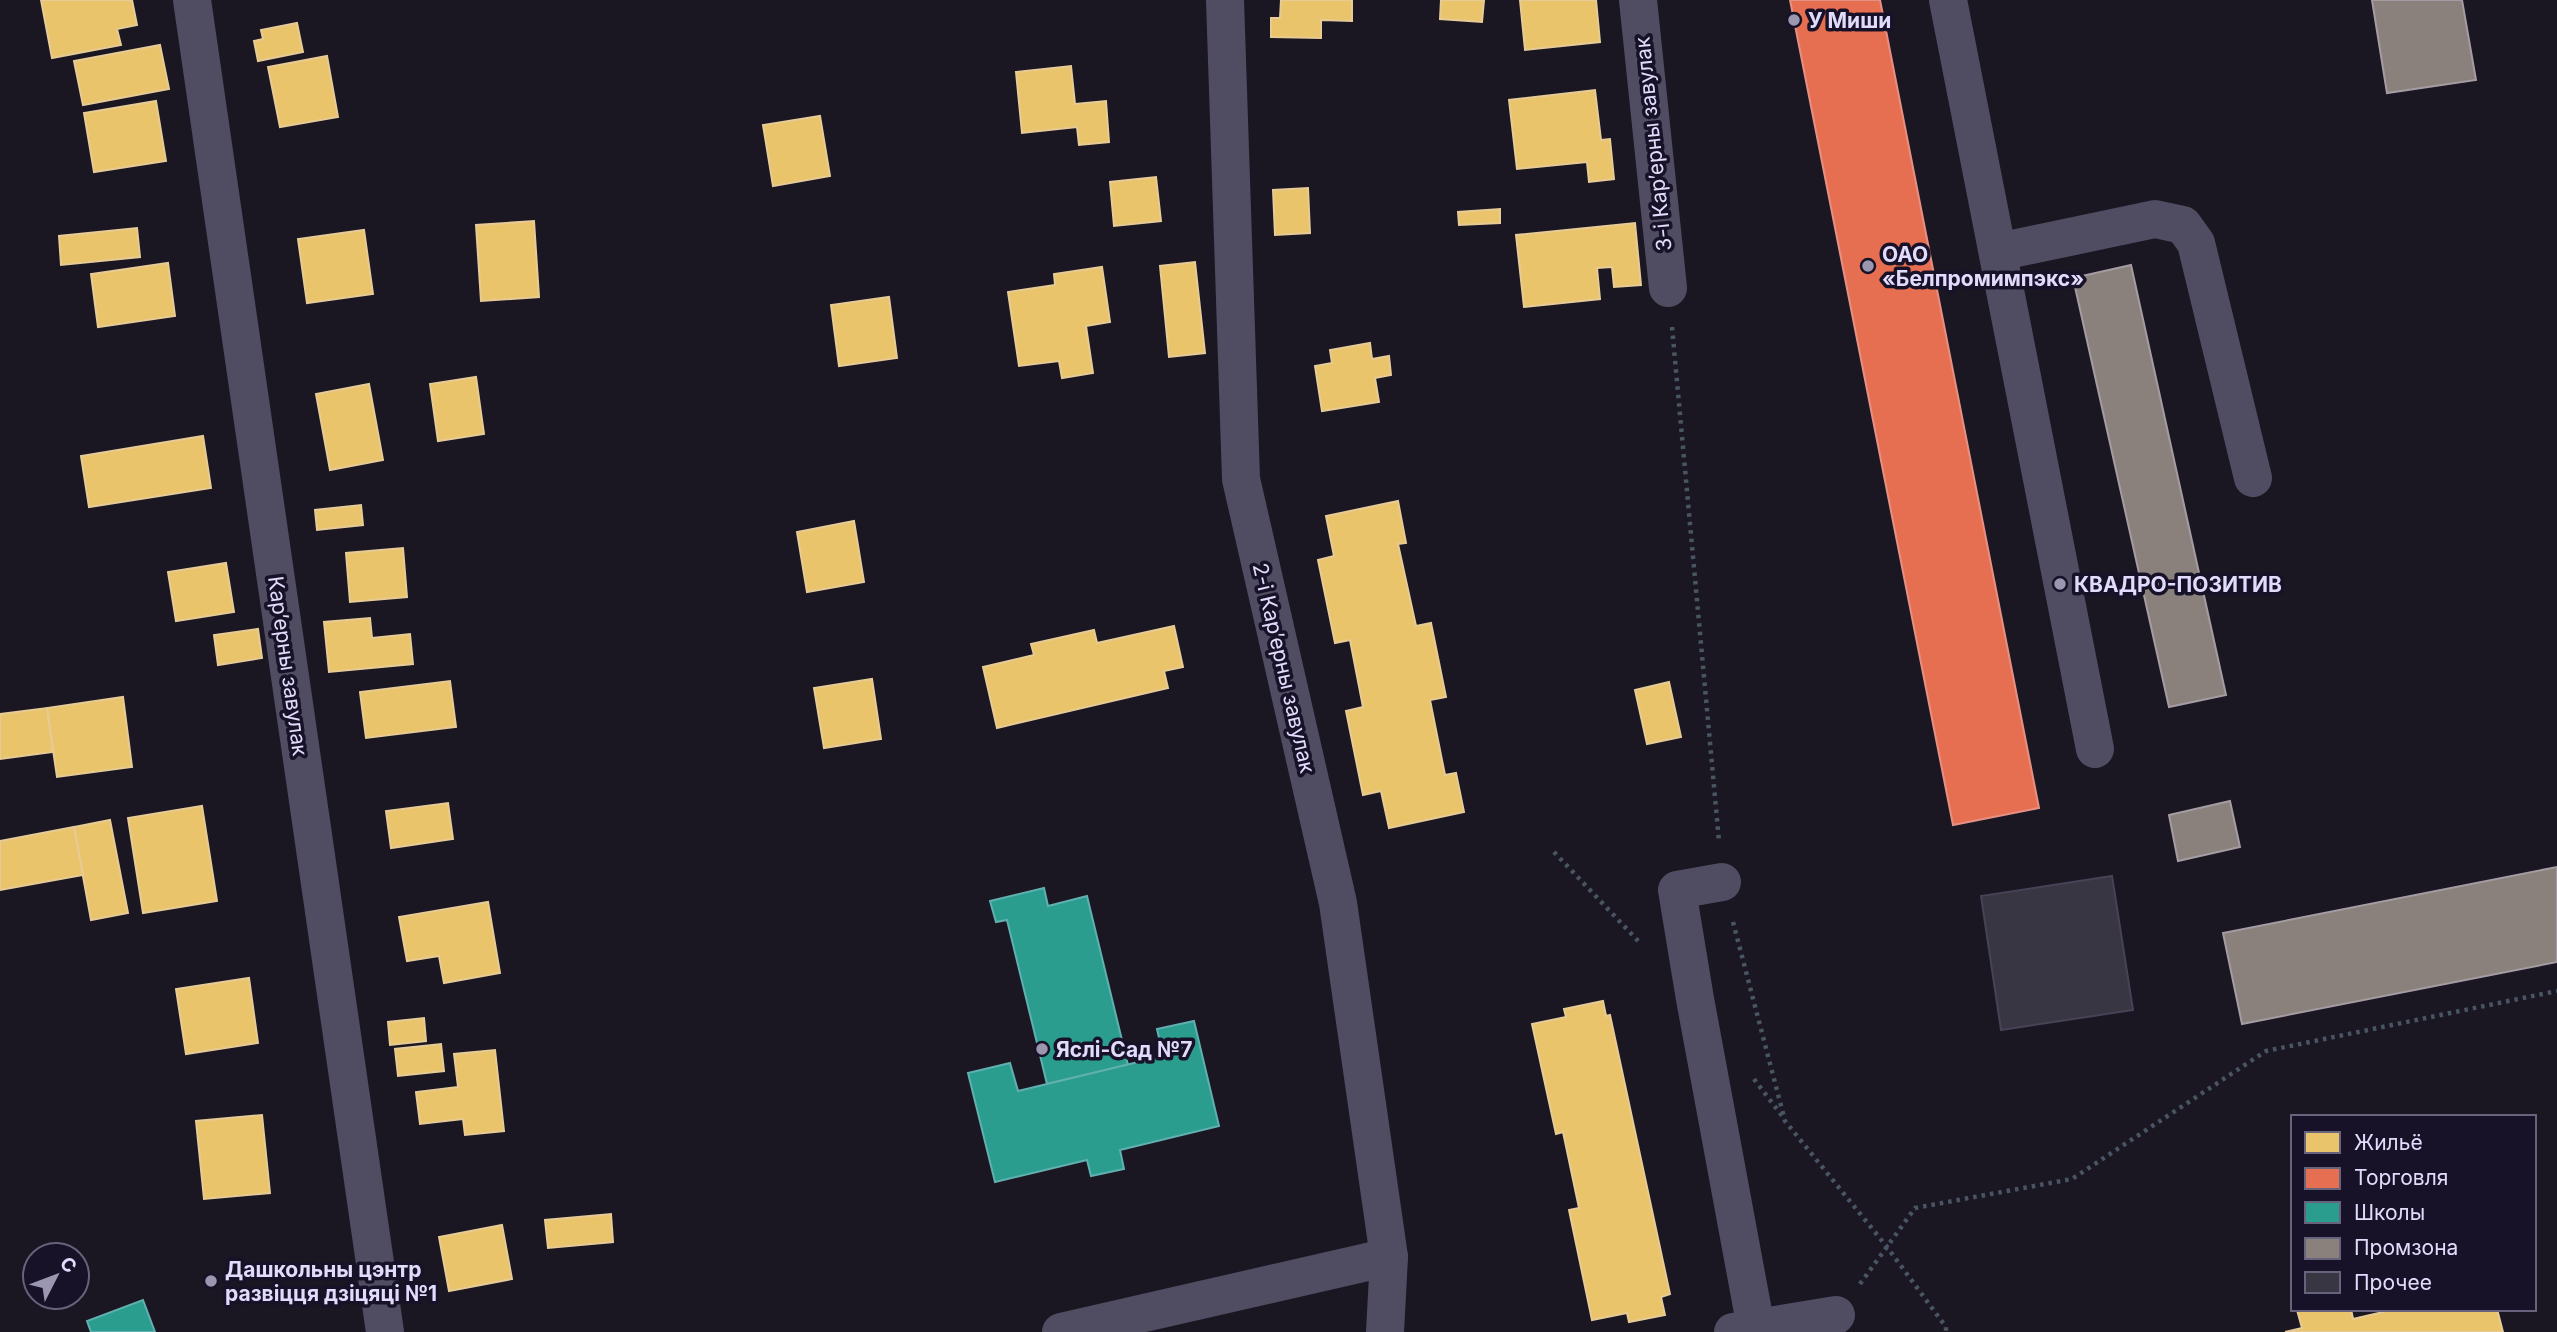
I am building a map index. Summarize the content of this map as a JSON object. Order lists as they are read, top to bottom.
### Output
{
  "streets": {
    "street": ["3-і Карʼерны завулак", "Карʼерны завулак", "2-і Карʼерны завулак"]
  },
  "places": [
    "У Миши",
    "ОАО «Белпромимпэкс»",
    "КВАДРО-ПОЗИТИВ",
    "Яслі-Сад №7",
    "Дашкольны цэнтр развіцця дзіцяці №1"
  ],
  "legend": [
    "Жильё",
    "Торговля",
    "Школы",
    "Промзона",
    "Прочее"
  ],
  "north": "top right"
}
